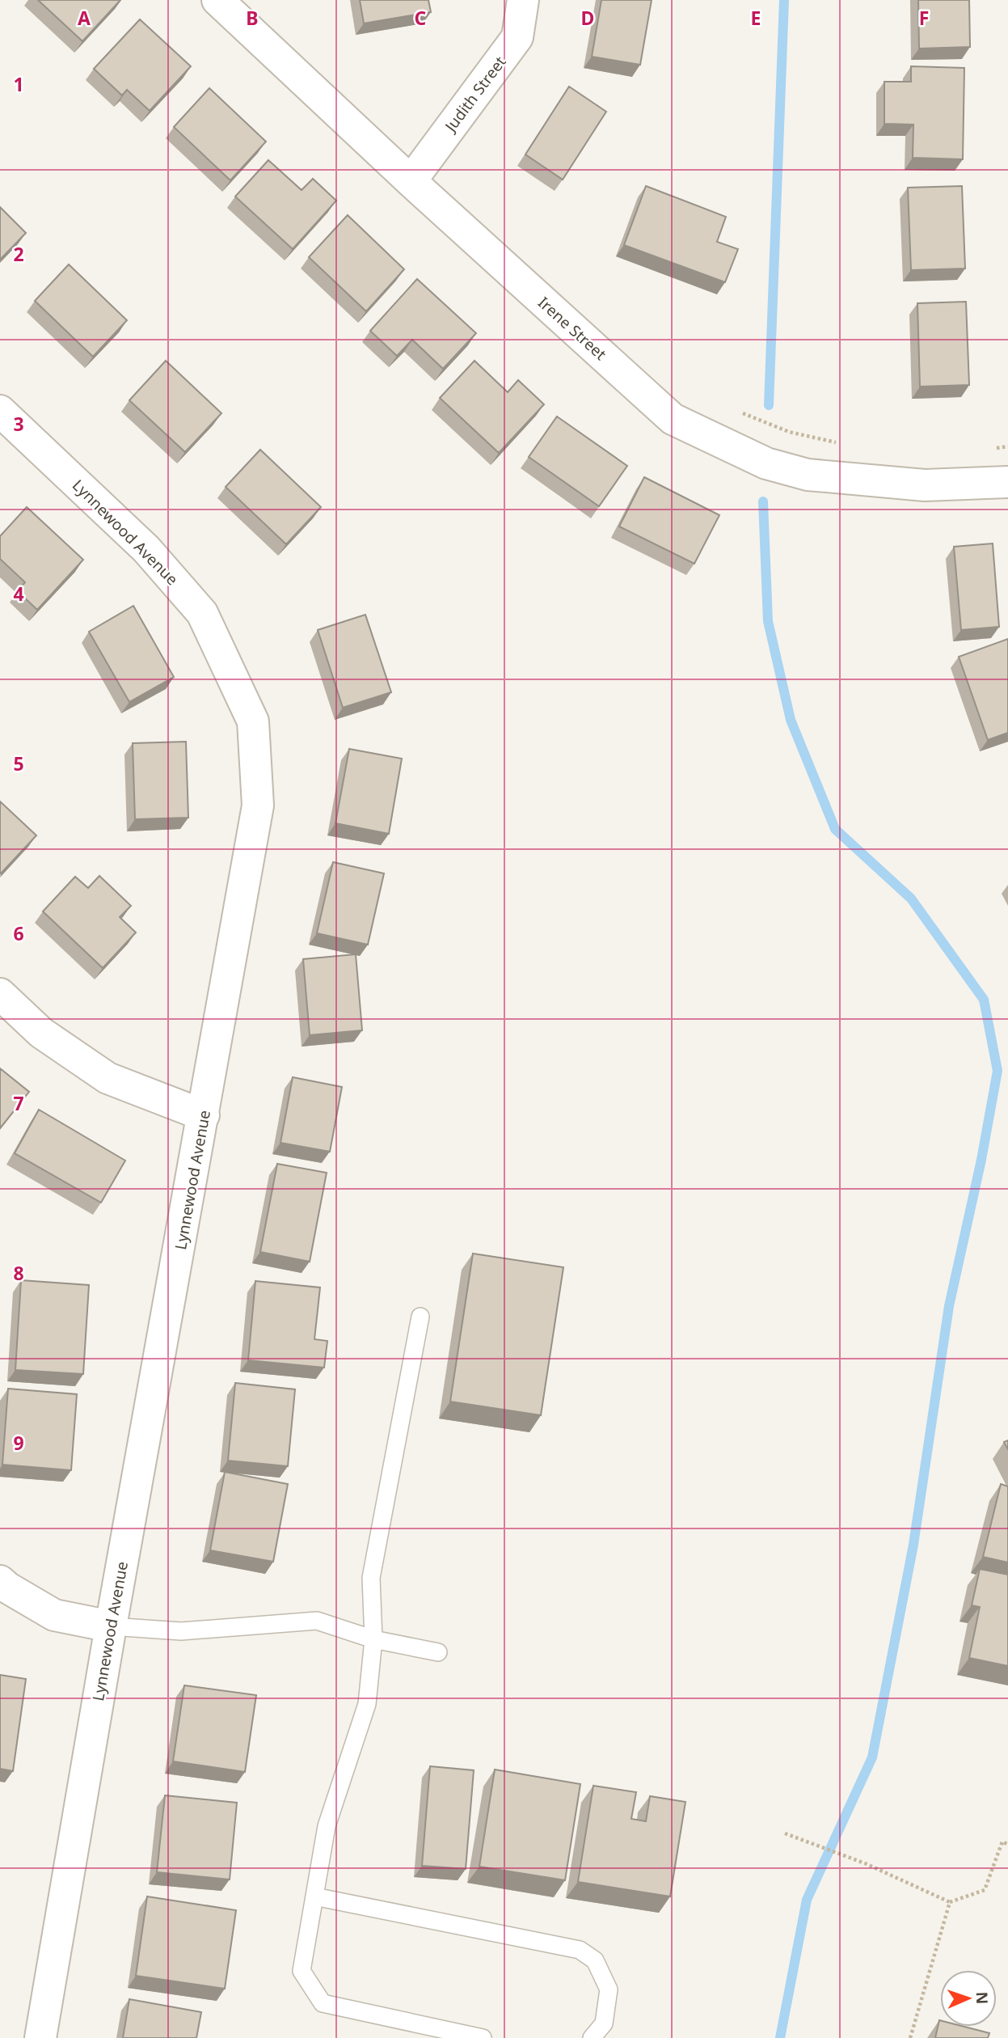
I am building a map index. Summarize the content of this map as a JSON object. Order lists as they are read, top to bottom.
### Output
{
  "streets": {
    "street": ["Judith Street", "Irene Street", "Lynnewood Avenue"]
  },
  "crossings": [
    ["Judith Street", "Irene Street"]
  ],
  "north": "right",
  "grid": {
    "columns": [
      "A",
      "B",
      "C",
      "D",
      "E",
      "F"
    ],
    "rows": [
      "1",
      "2",
      "3",
      "4",
      "5",
      "6",
      "7",
      "8",
      "9"
    ]
  }
}
